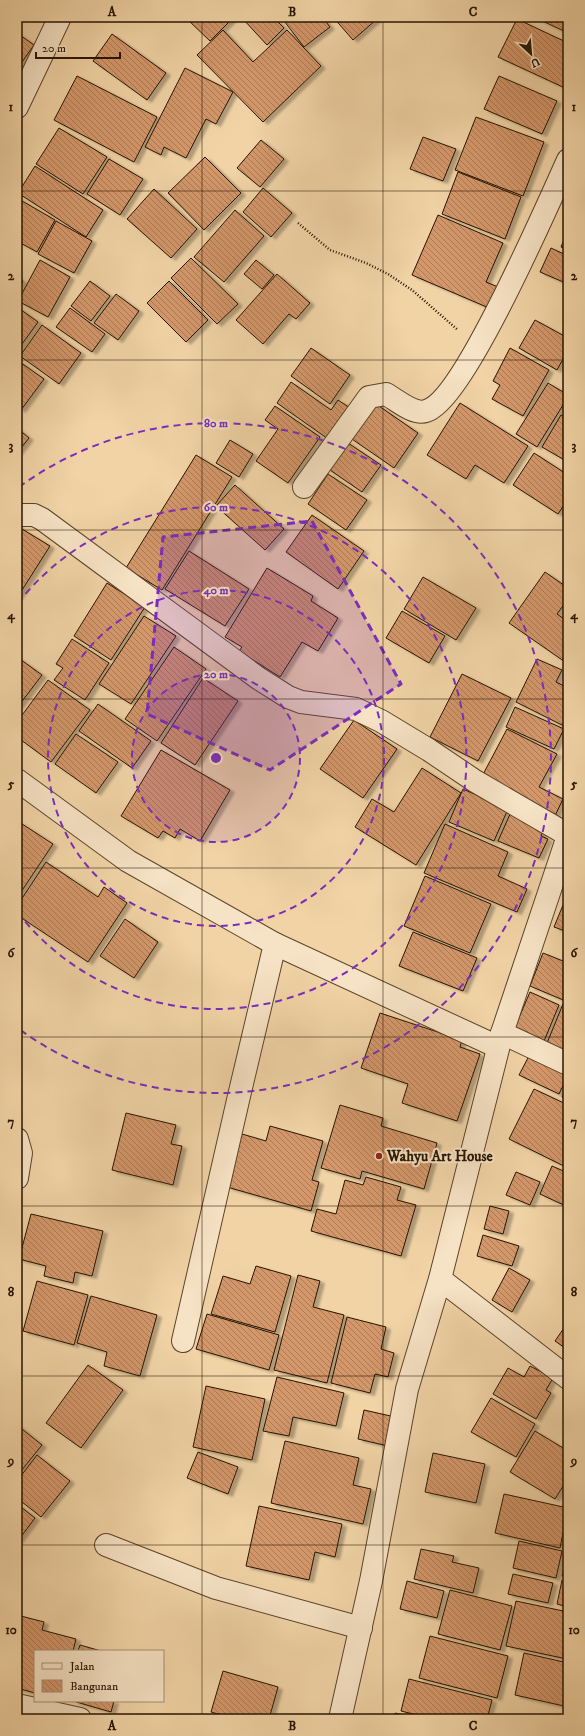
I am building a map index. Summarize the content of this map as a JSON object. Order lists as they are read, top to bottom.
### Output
{
  "places": ["Wahyu Art House"],
  "legend": ["Jalan", "Bangunan"],
  "scale_bar": "20 m",
  "north": "bottom right",
  "grid": {
    "columns": ["A", "B", "C"],
    "rows": [
      "1",
      "2",
      "3",
      "4",
      "5",
      "6",
      "7",
      "8",
      "9",
      "10"
    ]
  },
  "rings": [
    "80 m",
    "60 m",
    "40 m",
    "20 m"
  ]
}
